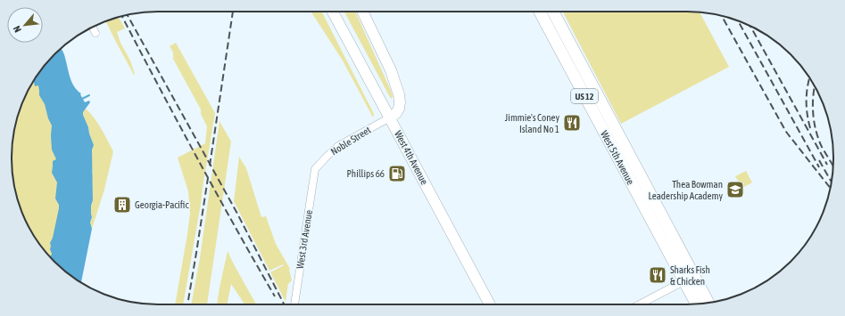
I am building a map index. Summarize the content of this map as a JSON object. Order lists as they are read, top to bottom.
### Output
{
  "streets": {
    "main road": ["US 12", "West 4th Avenue", "West 5th Avenue"],
    "street": ["Noble Street", "West 3rd Avenue"]
  },
  "crossings": [
    ["Noble Street", "West 4th Avenue"],
    ["Noble Street", "West 3rd Avenue"]
  ],
  "places": {
    "restaurant": ["Jimmie's Coney Island No 1", "Sharks Fish & Chicken"],
    "fuel station": ["Phillips 66"],
    "school or university": ["Thea Bowman Leadership Academy"],
    "building": ["Georgia-Pacific"]
  },
  "north": "bottom left"
}
